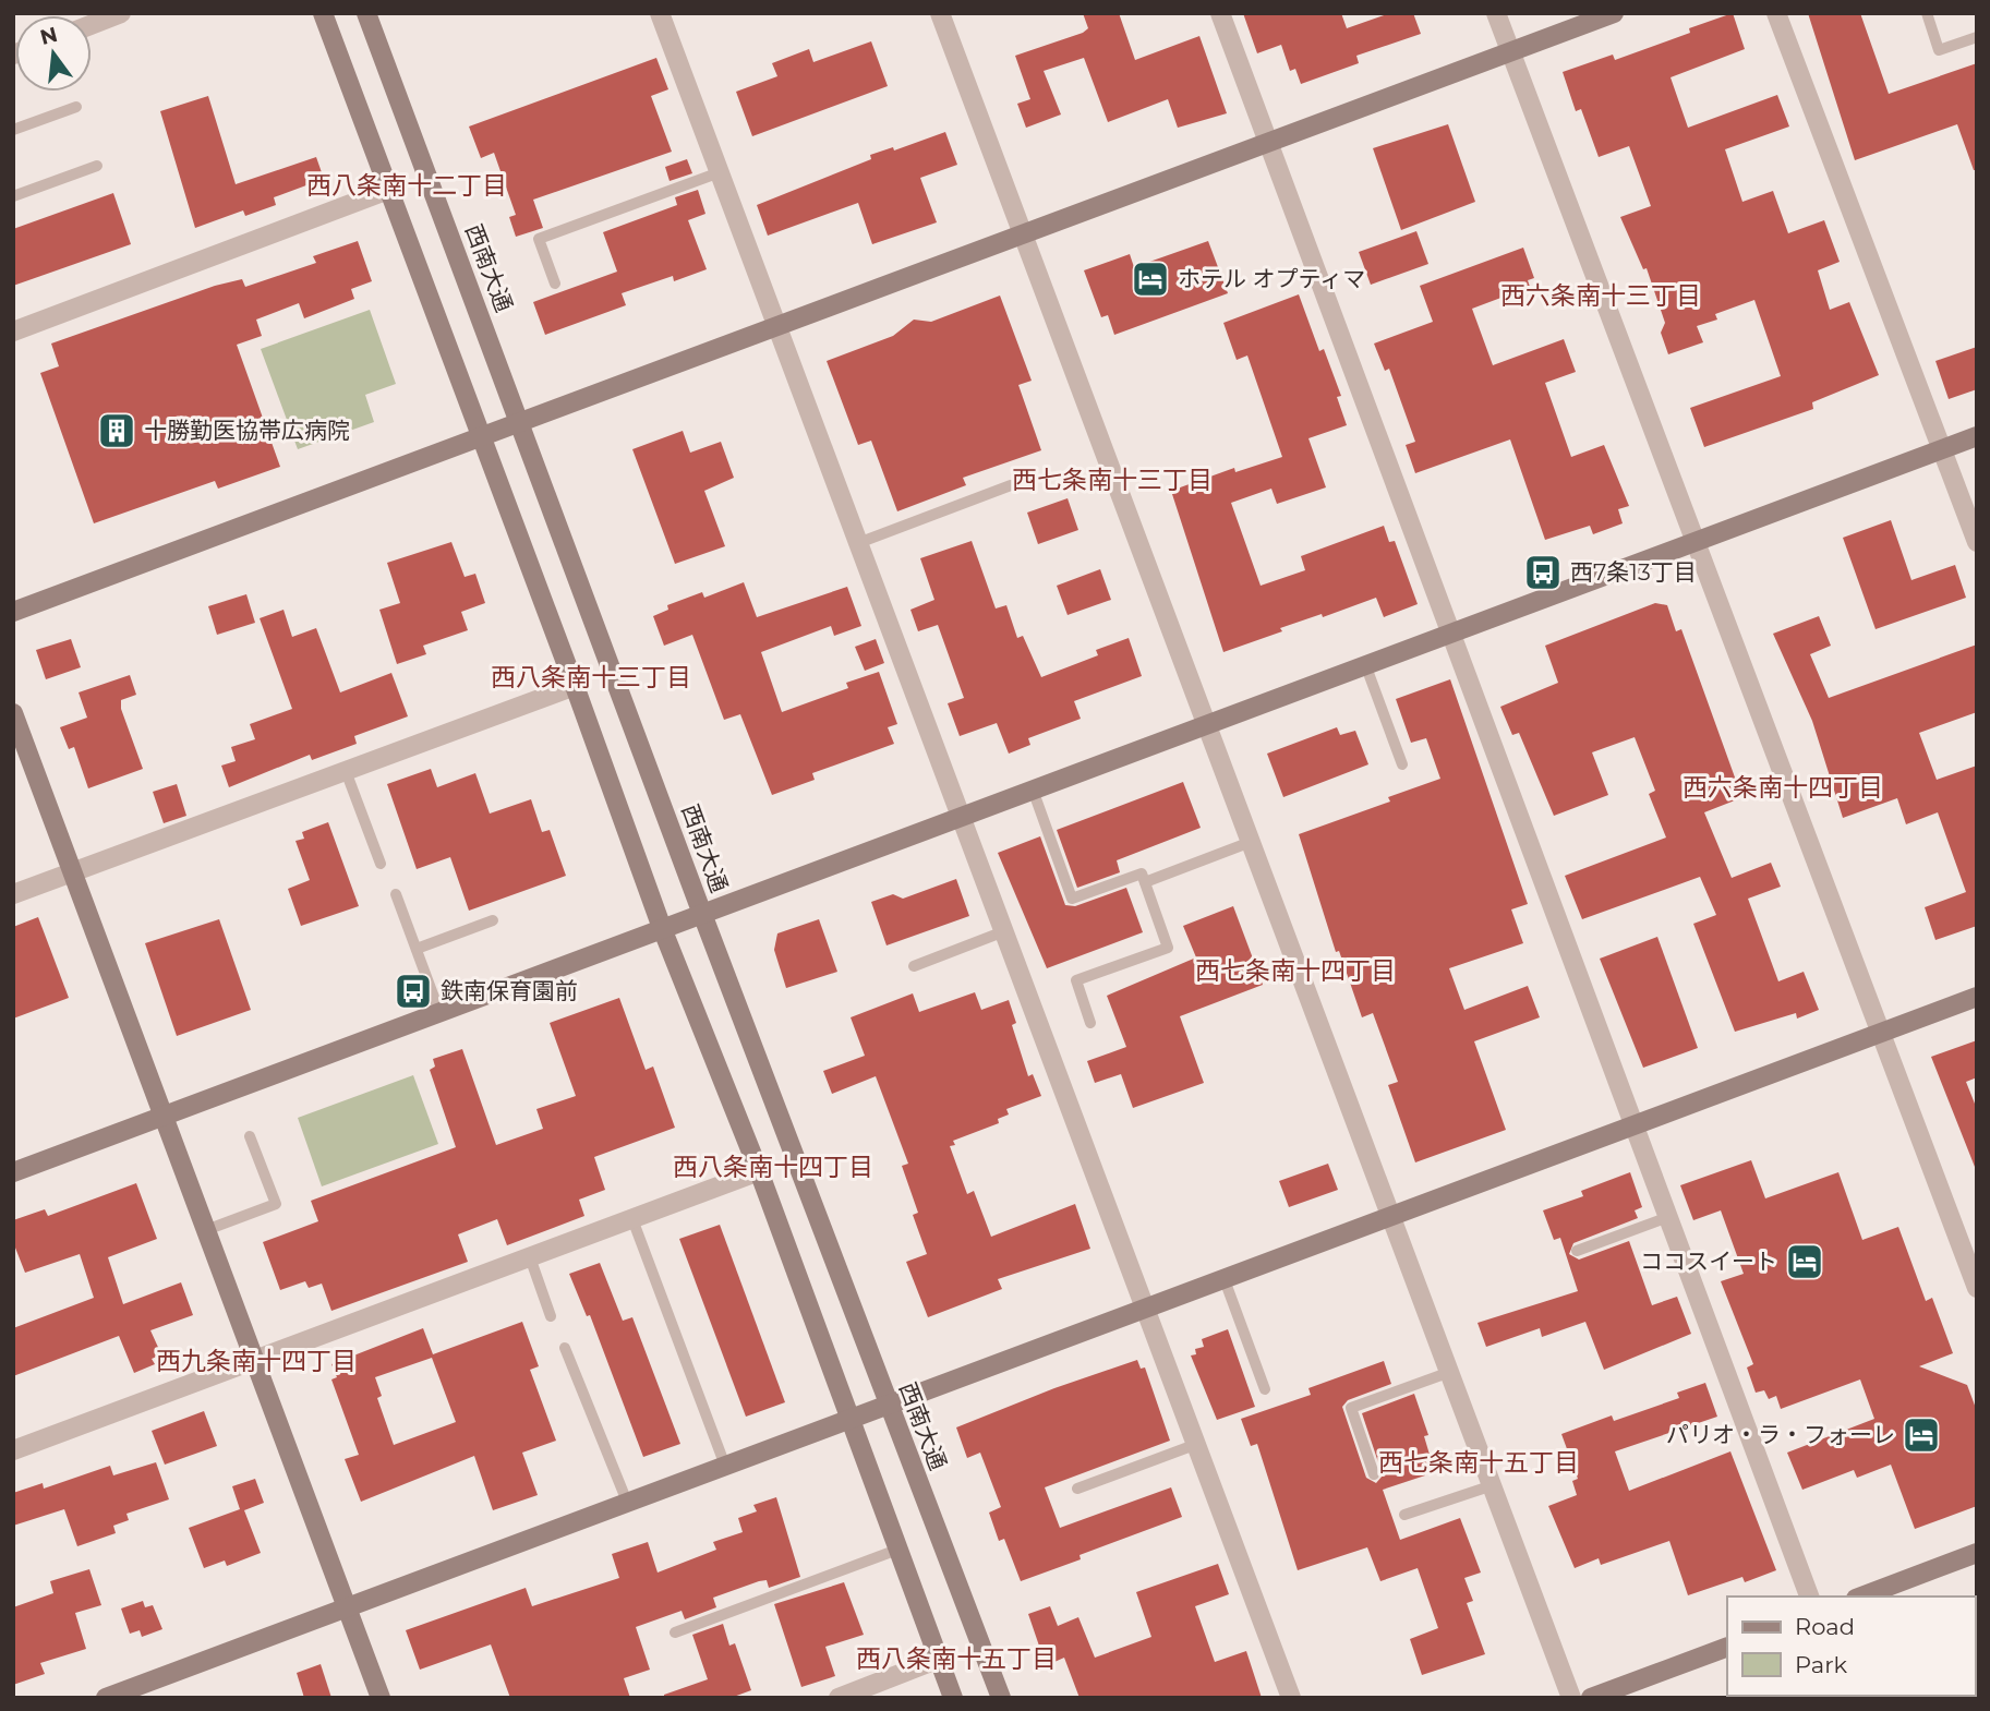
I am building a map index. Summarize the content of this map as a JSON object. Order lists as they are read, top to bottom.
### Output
{
  "streets": {
    "street": ["西南大通"]
  },
  "districts": [
    "西八条南十二丁目",
    "西六条南十三丁目",
    "西七条南十三丁目",
    "西八条南十三丁目",
    "西六条南十四丁目",
    "西七条南十四丁目",
    "西八条南十四丁目",
    "西九条南十四丁目",
    "西七条南十五丁目",
    "西八条南十五丁目"
  ],
  "places": {
    "hotel": ["ホテル オプティマ", "ココスイート", "パリオ・ラ・フォーレ"],
    "building": ["十勝勤医協帯広病院"],
    "bus stop": ["西7条13丁目", "鉄南保育園前"]
  },
  "legend": ["Road", "Park"],
  "north": "top"
}
